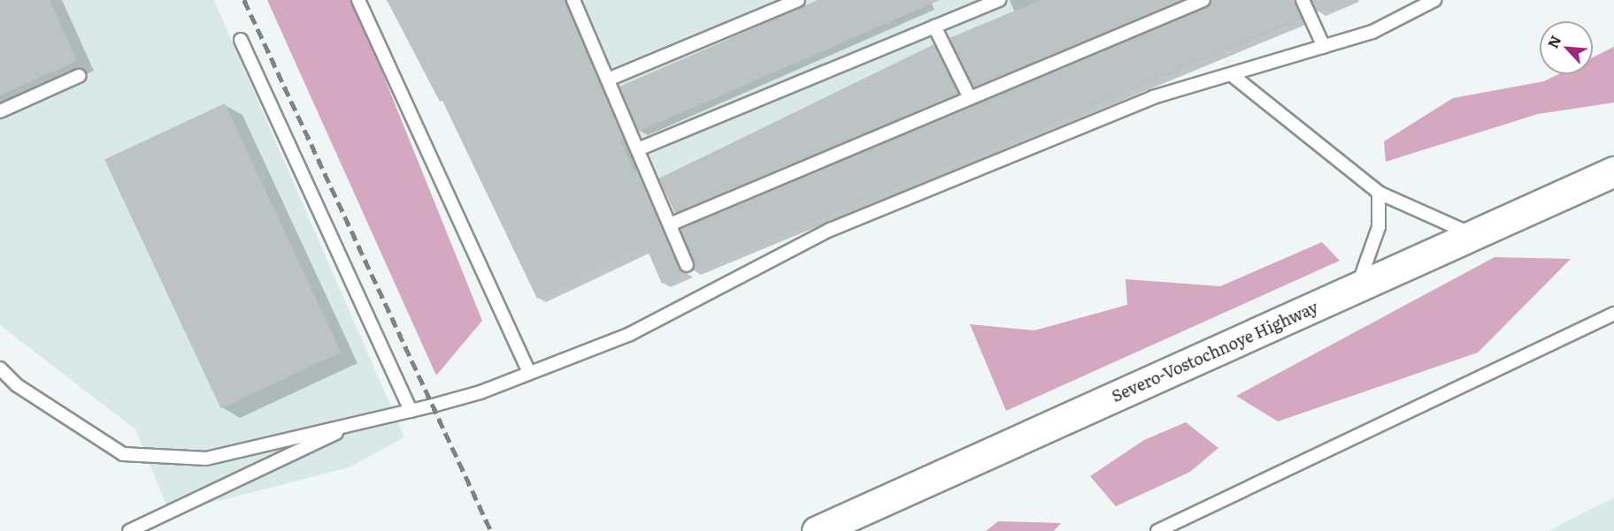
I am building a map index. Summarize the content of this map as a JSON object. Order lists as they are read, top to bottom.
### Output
{
  "streets": {
    "main road": ["Severo-Vostochnoye Highway"]
  },
  "north": "top left"
}
